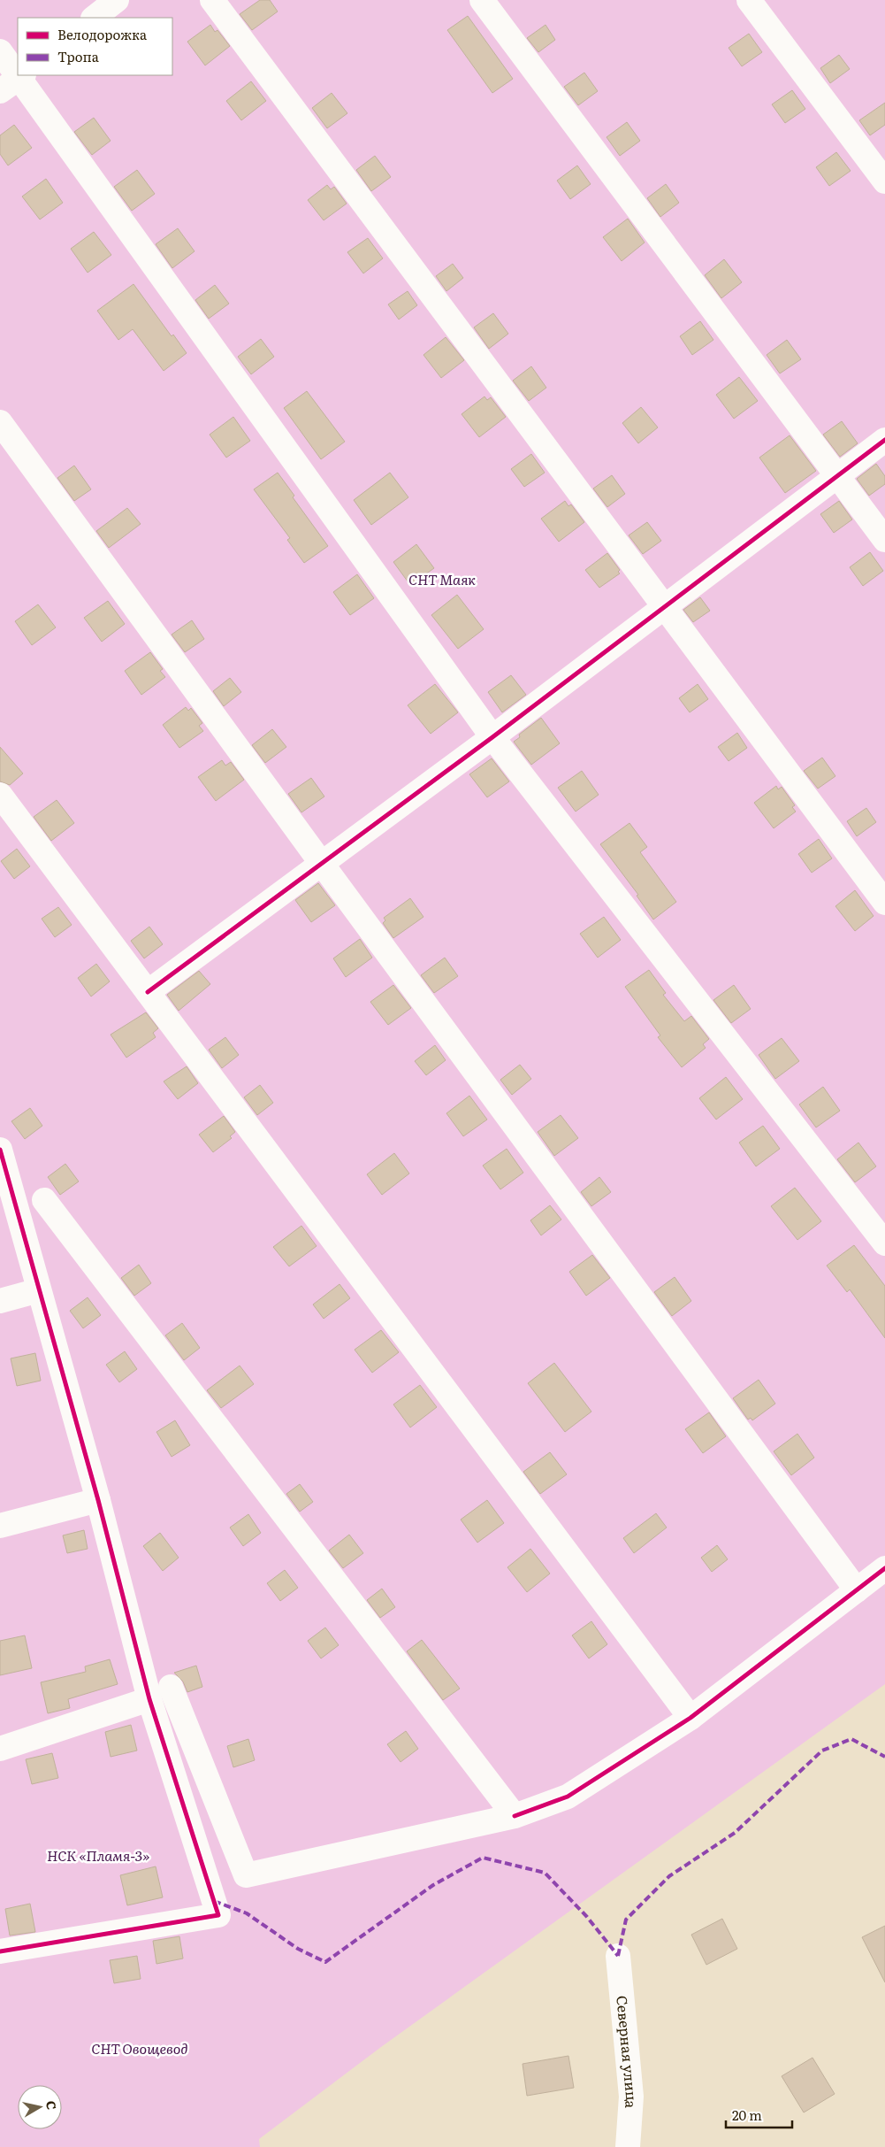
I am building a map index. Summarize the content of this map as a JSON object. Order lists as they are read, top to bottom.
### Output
{
  "streets": {
    "street": ["Северная улица"]
  },
  "parks": ["СНТ Маяк", "НСК «Пламя-3»", "СНТ Овощевод"],
  "legend": ["Велодорожка", "Тропа"],
  "scale_bar": "20 m",
  "north": "right"
}
